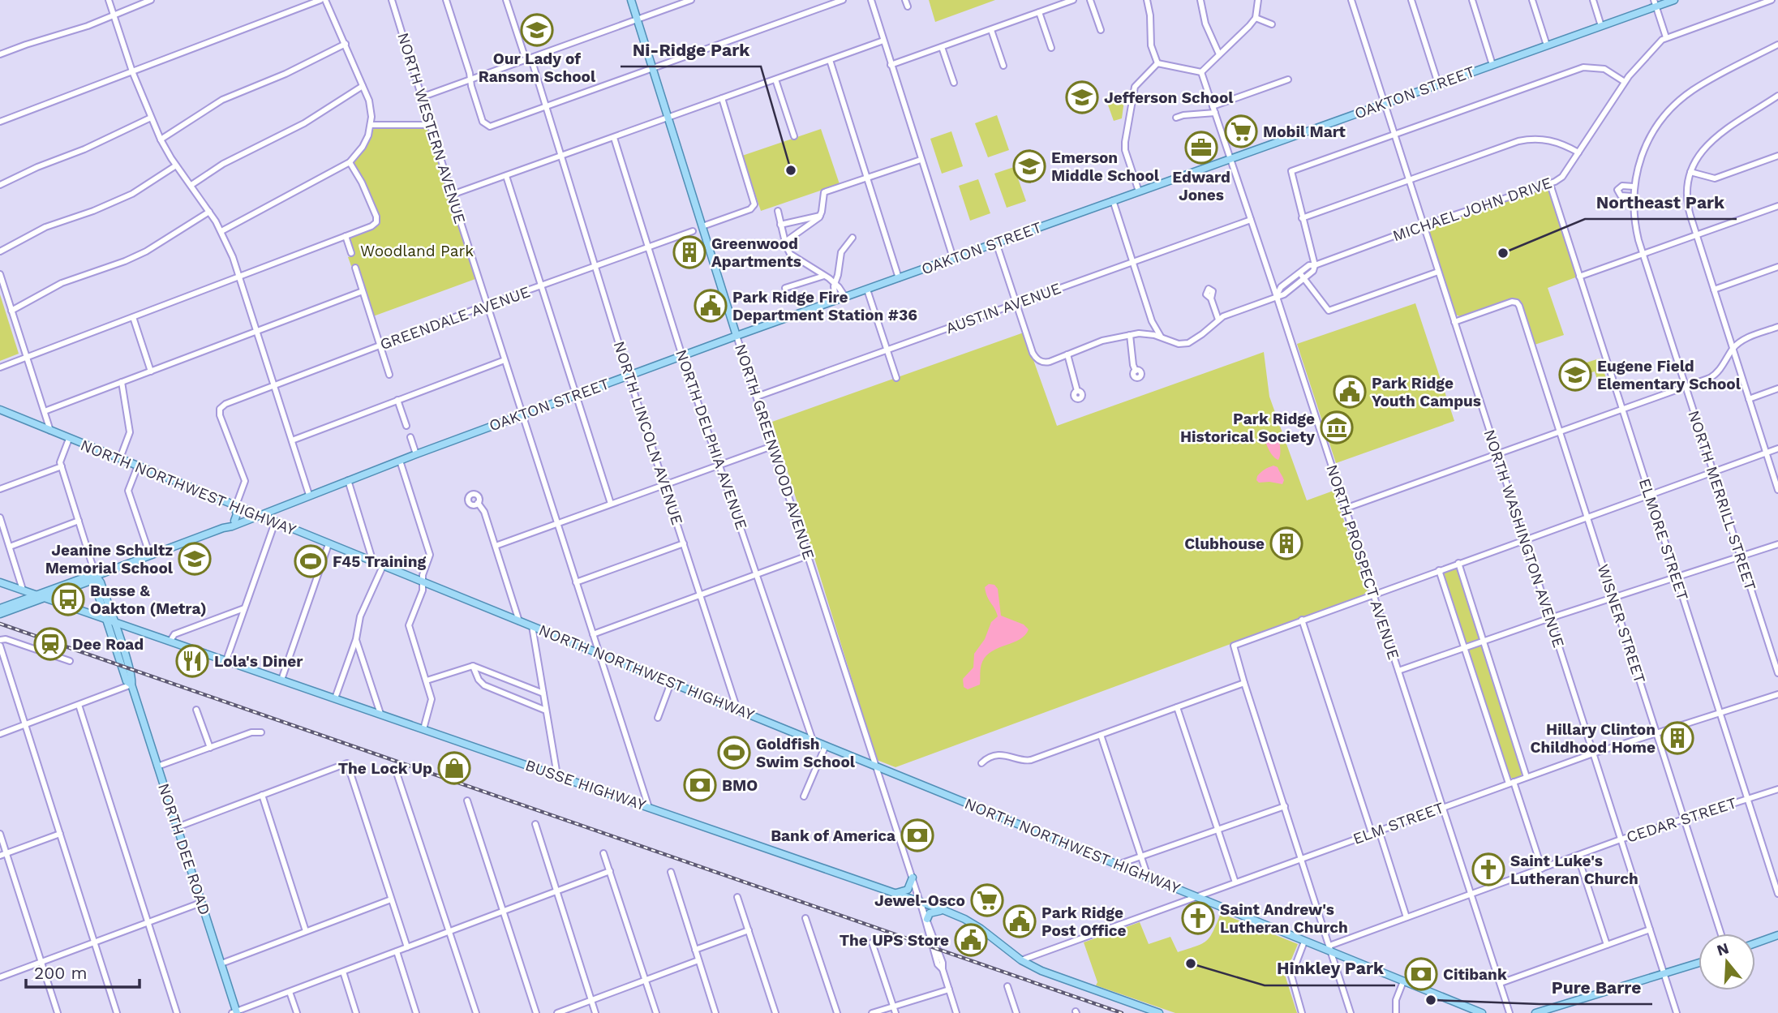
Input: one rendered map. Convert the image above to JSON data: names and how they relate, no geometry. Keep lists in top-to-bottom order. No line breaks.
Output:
{"streets":{"main road":["OAKTON STREET","NORTH GREENWOOD AVENUE","NORTH NORTHWEST HIGHWAY","BUSSE HIGHWAY","NORTH DEE ROAD"],"street":["NORTH WESTERN AVENUE","MICHAEL JOHN DRIVE","AUSTIN AVENUE","GREENDALE AVENUE","NORTH LINCOLN AVENUE","NORTH DELPHIA AVENUE","NORTH MERRILL STREET","NORTH WASHINGTON AVENUE","ELMORE STREET","NORTH PROSPECT AVENUE","WISNER STREET","CEDAR STREET","ELM STREET"]},"crossings":[["OAKTON STREET","NORTH WESTERN AVENUE"],["OAKTON STREET","NORTH LINCOLN AVENUE"],["OAKTON STREET","NORTH DELPHIA AVENUE"],["OAKTON STREET","NORTH GREENWOOD AVENUE"],["OAKTON STREET","NORTH NORTHWEST HIGHWAY"],["OAKTON STREET","NORTH WASHINGTON AVENUE"],["OAKTON STREET","NORTH PROSPECT AVENUE"],["OAKTON STREET","BUSSE HIGHWAY"],["OAKTON STREET","NORTH DEE ROAD"],["NORTH WESTERN AVENUE","GREENDALE AVENUE"],["NORTH WESTERN AVENUE","NORTH NORTHWEST HIGHWAY"],["NORTH WESTERN AVENUE","BUSSE HIGHWAY"],["MICHAEL JOHN DRIVE","NORTH WASHINGTON AVENUE"],["MICHAEL JOHN DRIVE","ELMORE STREET"],["MICHAEL JOHN DRIVE","NORTH PROSPECT AVENUE"],["AUSTIN AVENUE","NORTH GREENWOOD AVENUE"],["AUSTIN AVENUE","NORTH PROSPECT AVENUE"],["GREENDALE AVENUE","NORTH LINCOLN AVENUE"],["GREENDALE AVENUE","NORTH DELPHIA AVENUE"],["GREENDALE AVENUE","NORTH NORTHWEST HIGHWAY"],["NORTH LINCOLN AVENUE","NORTH NORTHWEST HIGHWAY"],["NORTH DELPHIA AVENUE","NORTH NORTHWEST HIGHWAY"],["NORTH GREENWOOD AVENUE","NORTH NORTHWEST HIGHWAY"],["NORTH GREENWOOD AVENUE","BUSSE HIGHWAY"],["NORTH NORTHWEST HIGHWAY","CEDAR STREET"],["NORTH NORTHWEST HIGHWAY","ELM STREET"],["NORTH WASHINGTON AVENUE","WISNER STREET"],["NORTH WASHINGTON AVENUE","CEDAR STREET"],["NORTH WASHINGTON AVENUE","ELM STREET"],["ELMORE STREET","CEDAR STREET"],["ELMORE STREET","ELM STREET"],["NORTH PROSPECT AVENUE","CEDAR STREET"],["NORTH PROSPECT AVENUE","ELM STREET"],["WISNER STREET","CEDAR STREET"],["WISNER STREET","ELM STREET"],["BUSSE HIGHWAY","ELM STREET"],["BUSSE HIGHWAY","NORTH DEE ROAD"]],"parks":["Woodland Park"],"places":{"school or university":["Our Lady of Ransom School","Jefferson School","Emerson Middle School","Eugene Field Elementary School","Jeanine Schultz Memorial School"],"supermarket":["Mobil Mart","Jewel-Osco"],"office":["Edward Jones"],"other":["Ni-Ridge Park","Northeast Park","Hinkley Park","Pure Barre"],"building":["Greenwood Apartments","Clubhouse","Hillary Clinton Childhood Home"],"public building":["Park Ridge Fire Department Station #36","Park Ridge Youth Campus","Park Ridge Post Office","The UPS Store"],"museum":["Park Ridge Historical Society"],"sports":["F45 Training","Goldfish Swim School"],"bus stop":["Busse & Oakton (Metra)"],"station":["Dee Road"],"restaurant":["Lola's Diner"],"shop":["The Lock Up"],"bank":["BMO","Bank of America","Citibank"],"church":["Saint Luke's Lutheran Church","Saint Andrew's Lutheran Church"]},"scale_bar":"200 m","north":"top"}
